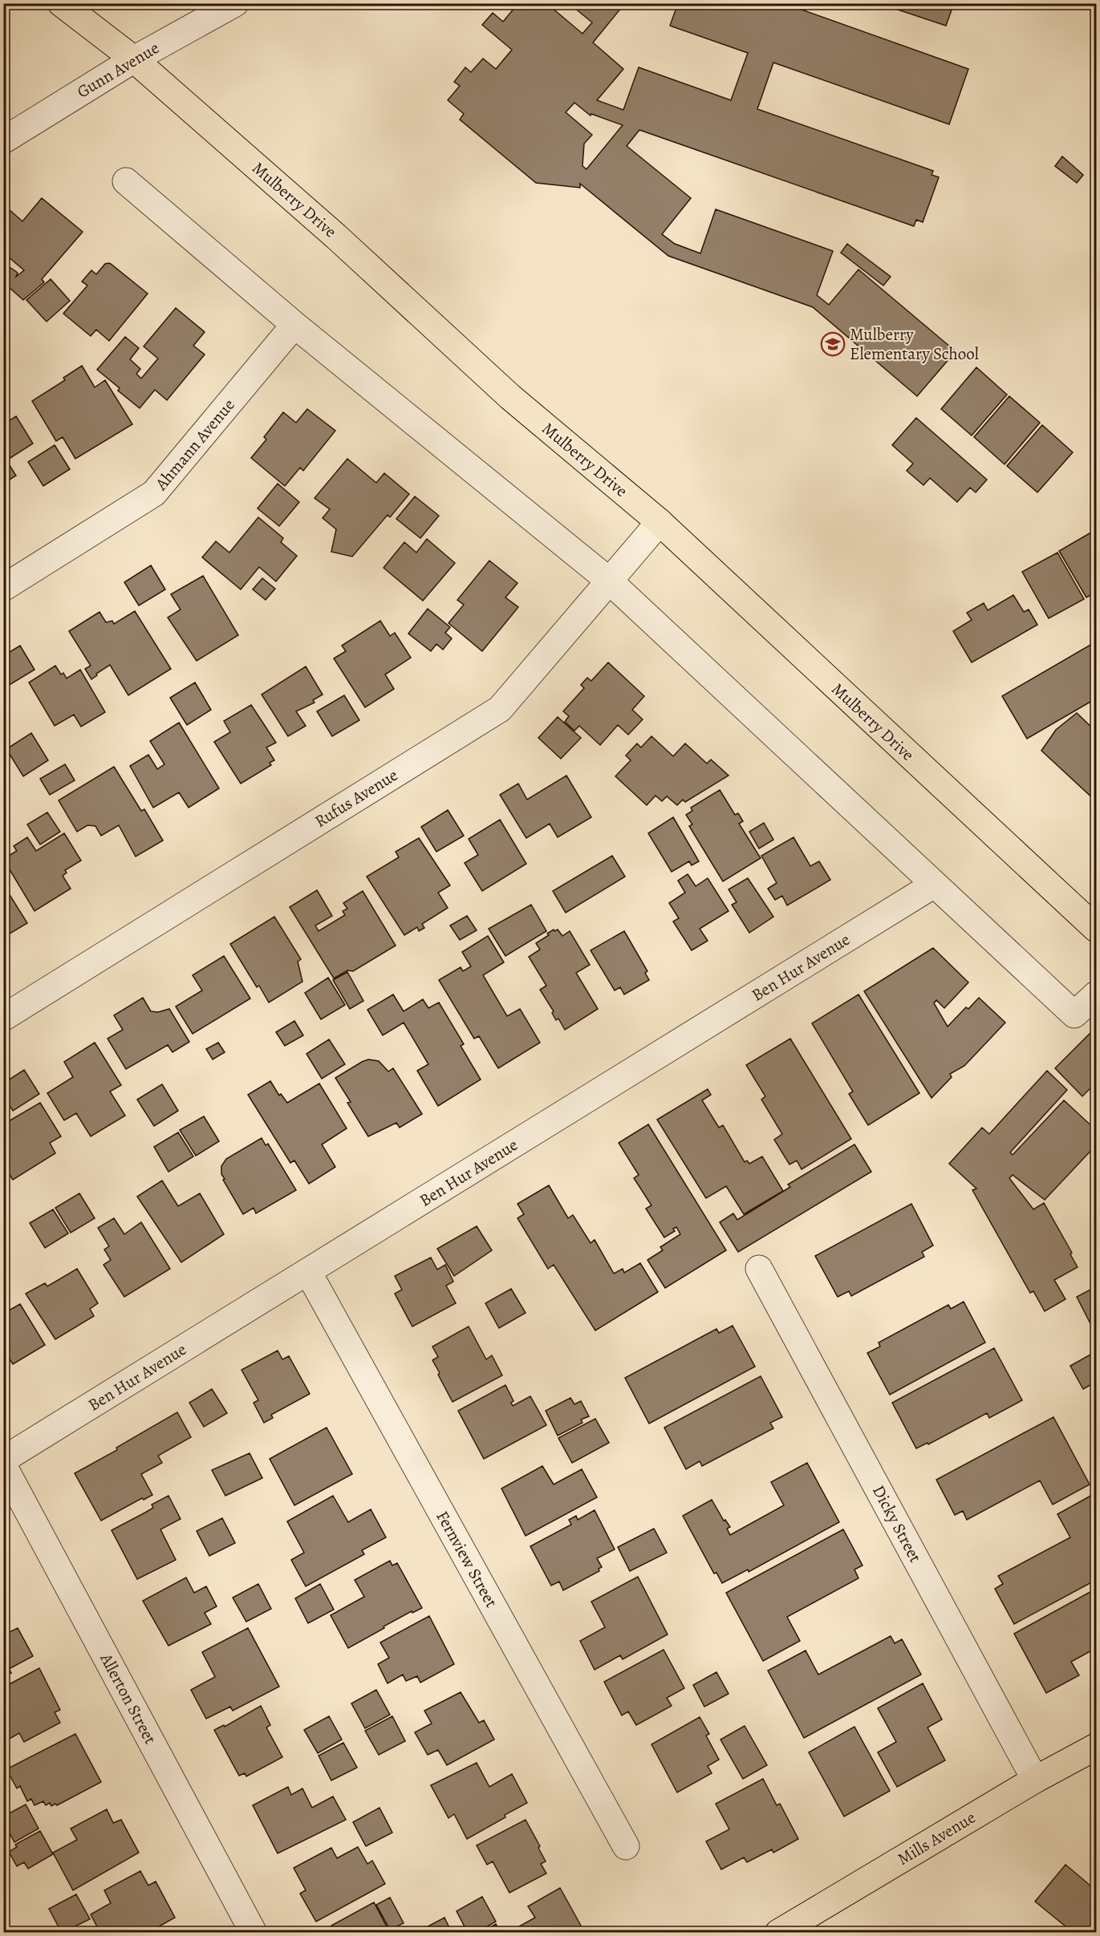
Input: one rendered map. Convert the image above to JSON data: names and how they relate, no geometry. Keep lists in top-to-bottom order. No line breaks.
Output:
{"streets":{"main road":["Mulberry Drive","Mills Avenue"],"street":["Gunn Avenue","Ahmann Avenue","Rufus Avenue","Ben Hur Avenue","Dicky Street","Fernview Street","Allerton Street"]},"crossings":[["Gunn Avenue","Mulberry Drive"],["Mulberry Drive","Rufus Avenue"],["Ben Hur Avenue","Fernview Street"],["Dicky Street","Mills Avenue"]],"places":{"school or university":["Mulberry Elementary School"]}}
